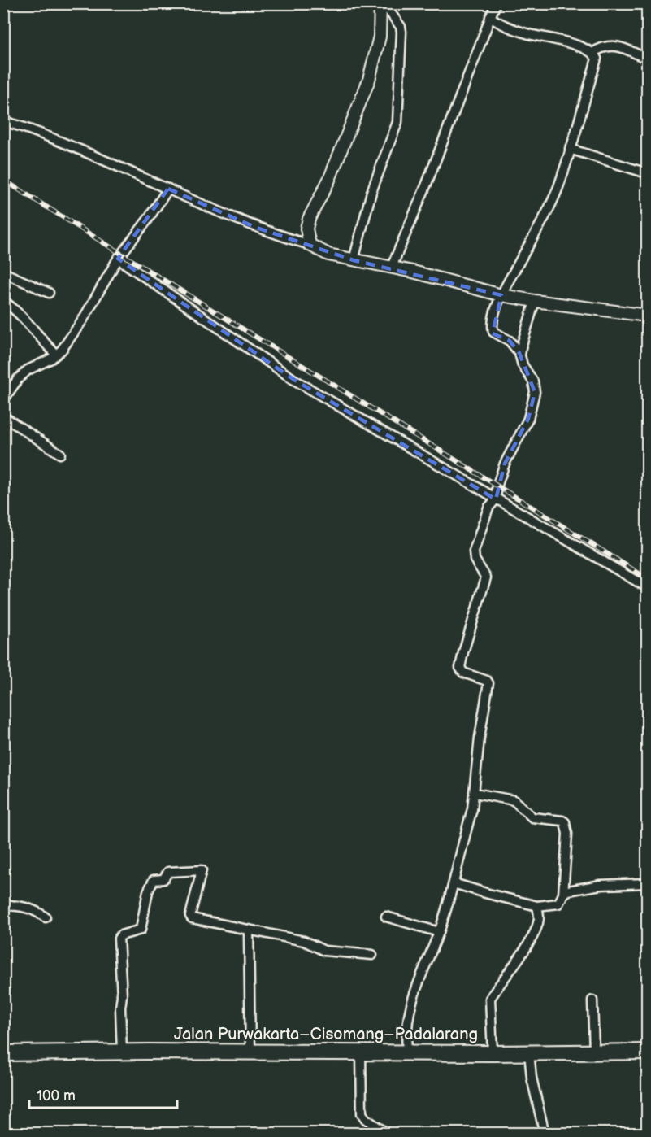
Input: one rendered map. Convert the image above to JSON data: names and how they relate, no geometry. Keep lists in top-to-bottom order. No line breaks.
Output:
{"streets":{"highway":["Jalan Purwakarta–Cisomang–Padalarang"]},"scale_bar":"100 m"}
